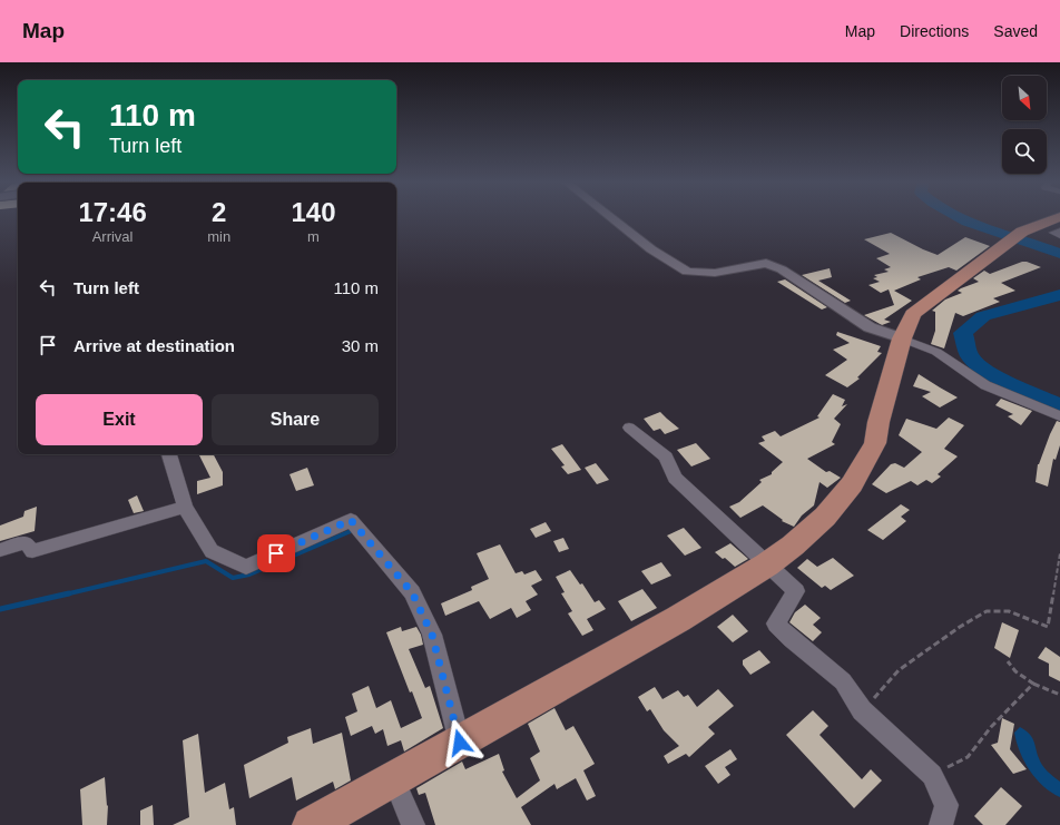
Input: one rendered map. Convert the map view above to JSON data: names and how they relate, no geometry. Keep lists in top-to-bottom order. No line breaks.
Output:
{"north":"bottom right","page":{"header":"Map","nav":["Map","Directions","Saved"],"turn":["110 m","Turn left"],"eta":["17:46","Arrival","2","min","140","m"],"list":[{"name":"Turn left","value":"110 m"},{"name":"Arrive at destination","value":"30 m"}],"buttons":["Exit","Share"]}}
